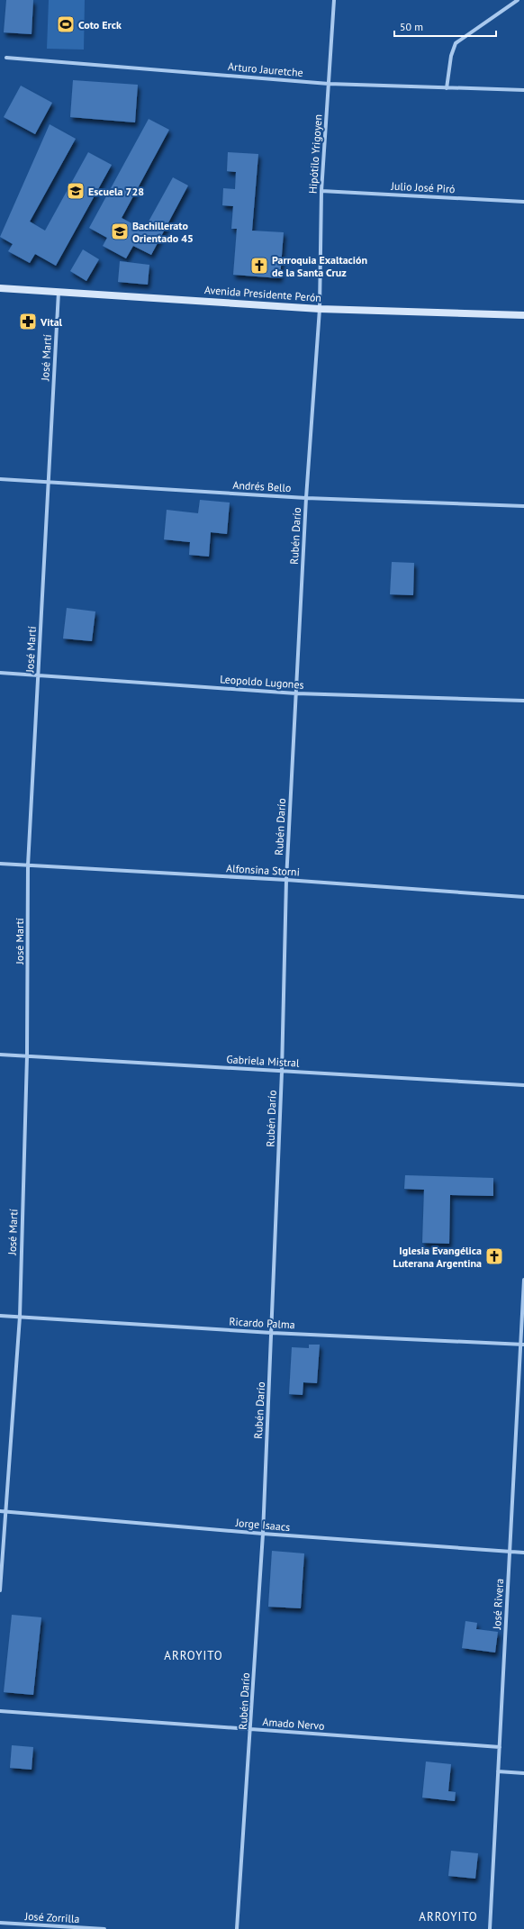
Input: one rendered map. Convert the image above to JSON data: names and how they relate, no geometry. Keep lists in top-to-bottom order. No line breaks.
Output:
{"streets":{"main road":["Avenida Presidente Perón"],"street":["Arturo Jauretche","Hipótilo Yrigoyen","Julio José Piró","José Martí","Andrés Bello","Rubén Darío","Leopoldo Lugones","Alfonsina Storni","Gabriela Mistral","Ricardo Palma","Jorge Isaacs","José Rivera","Amado Nervo","José Zorrilla"]},"crossings":[["Arturo Jauretche","Hipótilo Yrigoyen"],["Hipótilo Yrigoyen","Julio José Piró"],["Hipótilo Yrigoyen","Avenida Presidente Perón"],["Hipótilo Yrigoyen","Rubén Darío"],["Avenida Presidente Perón","José Martí"],["Avenida Presidente Perón","Rubén Darío"],["José Martí","Andrés Bello"],["José Martí","Leopoldo Lugones"],["José Martí","Alfonsina Storni"],["José Martí","Gabriela Mistral"],["José Martí","Ricardo Palma"],["José Martí","Jorge Isaacs"],["Andrés Bello","Rubén Darío"],["Rubén Darío","Leopoldo Lugones"],["Rubén Darío","Alfonsina Storni"],["Rubén Darío","Gabriela Mistral"],["Rubén Darío","Ricardo Palma"],["Rubén Darío","Jorge Isaacs"],["Rubén Darío","Amado Nervo"],["Ricardo Palma","José Rivera"],["Jorge Isaacs","José Rivera"],["José Rivera","Amado Nervo"]],"districts":["ARROYITO","ARROYITO"],"places":{"sports":["Coto Erck"],"school or university":["Escuela 728","Bachillerato Orientado 45"],"church":["Parroquia Exaltación de la Santa Cruz","Iglesia Evangélica Luterana Argentina"],"pharmacy":["Vital"]},"scale_bar":"50 m"}
